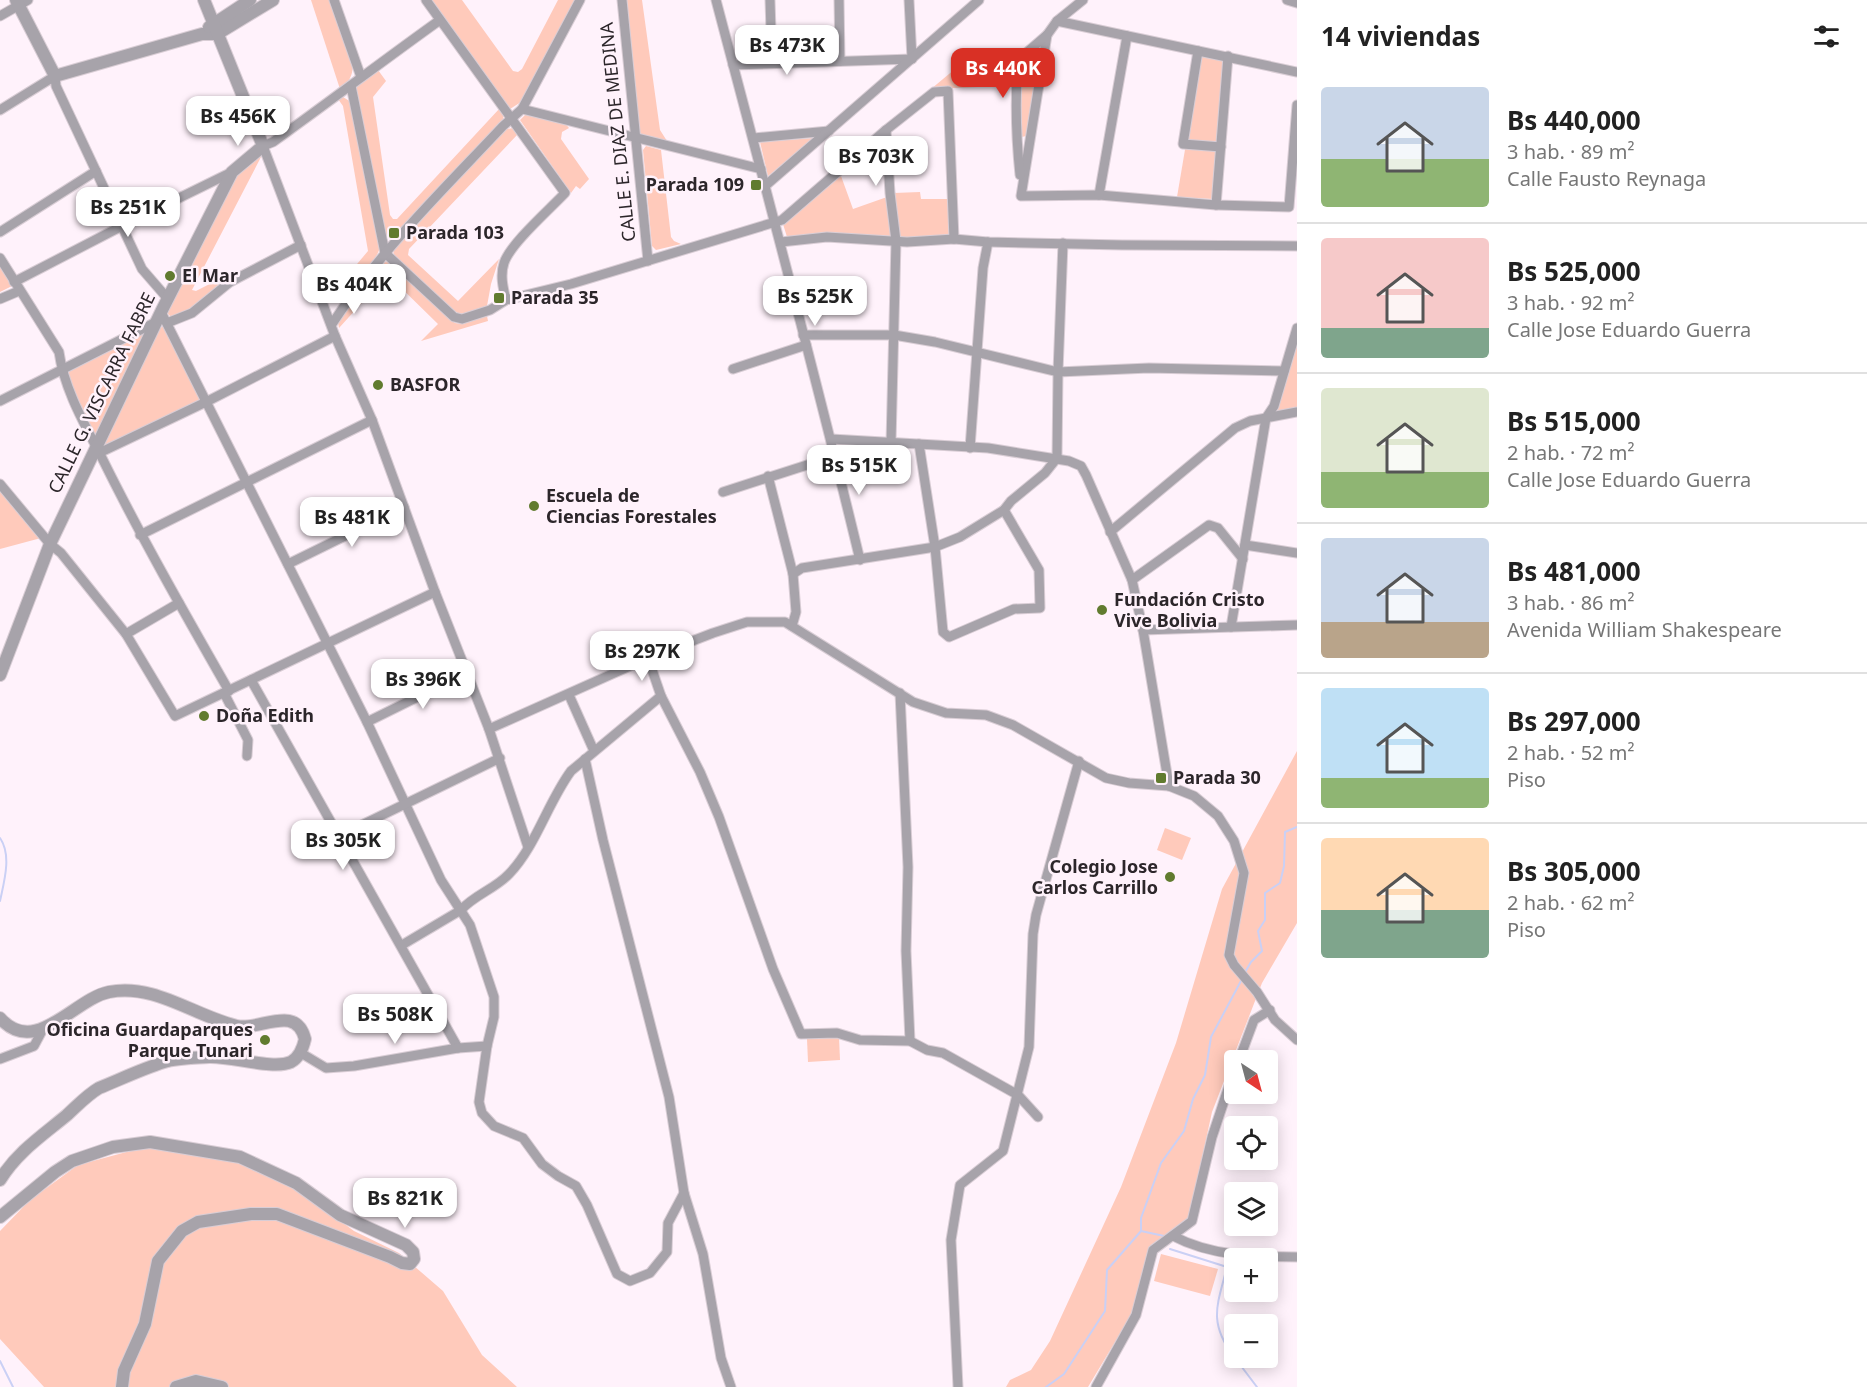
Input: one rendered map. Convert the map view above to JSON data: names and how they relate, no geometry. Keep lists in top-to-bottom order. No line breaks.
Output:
{"streets":{"street":["CALLE E. DIAZ DE MEDINA","CALLE G. VISCARRA FABRE"]},"places":{"transit":["Parada 109","Parada 103","Parada 35","Parada 30"],"other":["El Mar","BASFOR","Escuela de Ciencias Forestales","Fundación Cristo Vive Bolivia","Doña Edith","Colegio Jose Carlos Carrillo","Oficina Guardaparques Parque Tunari"]},"north":"bottom right","page":{"heading":"14 viviendas","price":["Bs 473K","Bs 440K","Bs 456K","Bs 703K","Bs 251K","Bs 404K","Bs 525K","Bs 515K","Bs 481K","Bs 297K","Bs 396K","Bs 305K","Bs 508K","Bs 821K"],"list":[{"name":"Bs 440,000","note":"3 hab. · 89 m² · Calle Fausto Reynaga"},{"name":"Bs 525,000","note":"3 hab. · 92 m² · Calle Jose Eduardo Guerra"},{"name":"Bs 515,000","note":"2 hab. · 72 m² · Calle Jose Eduardo Guerra"},{"name":"Bs 481,000","note":"3 hab. · 86 m² · Avenida William Shakespeare"},{"name":"Bs 297,000","note":"2 hab. · 52 m² · Piso"},{"name":"Bs 305,000","note":"2 hab. · 62 m² · Piso"}],"map_buttons":["+","−"]}}
